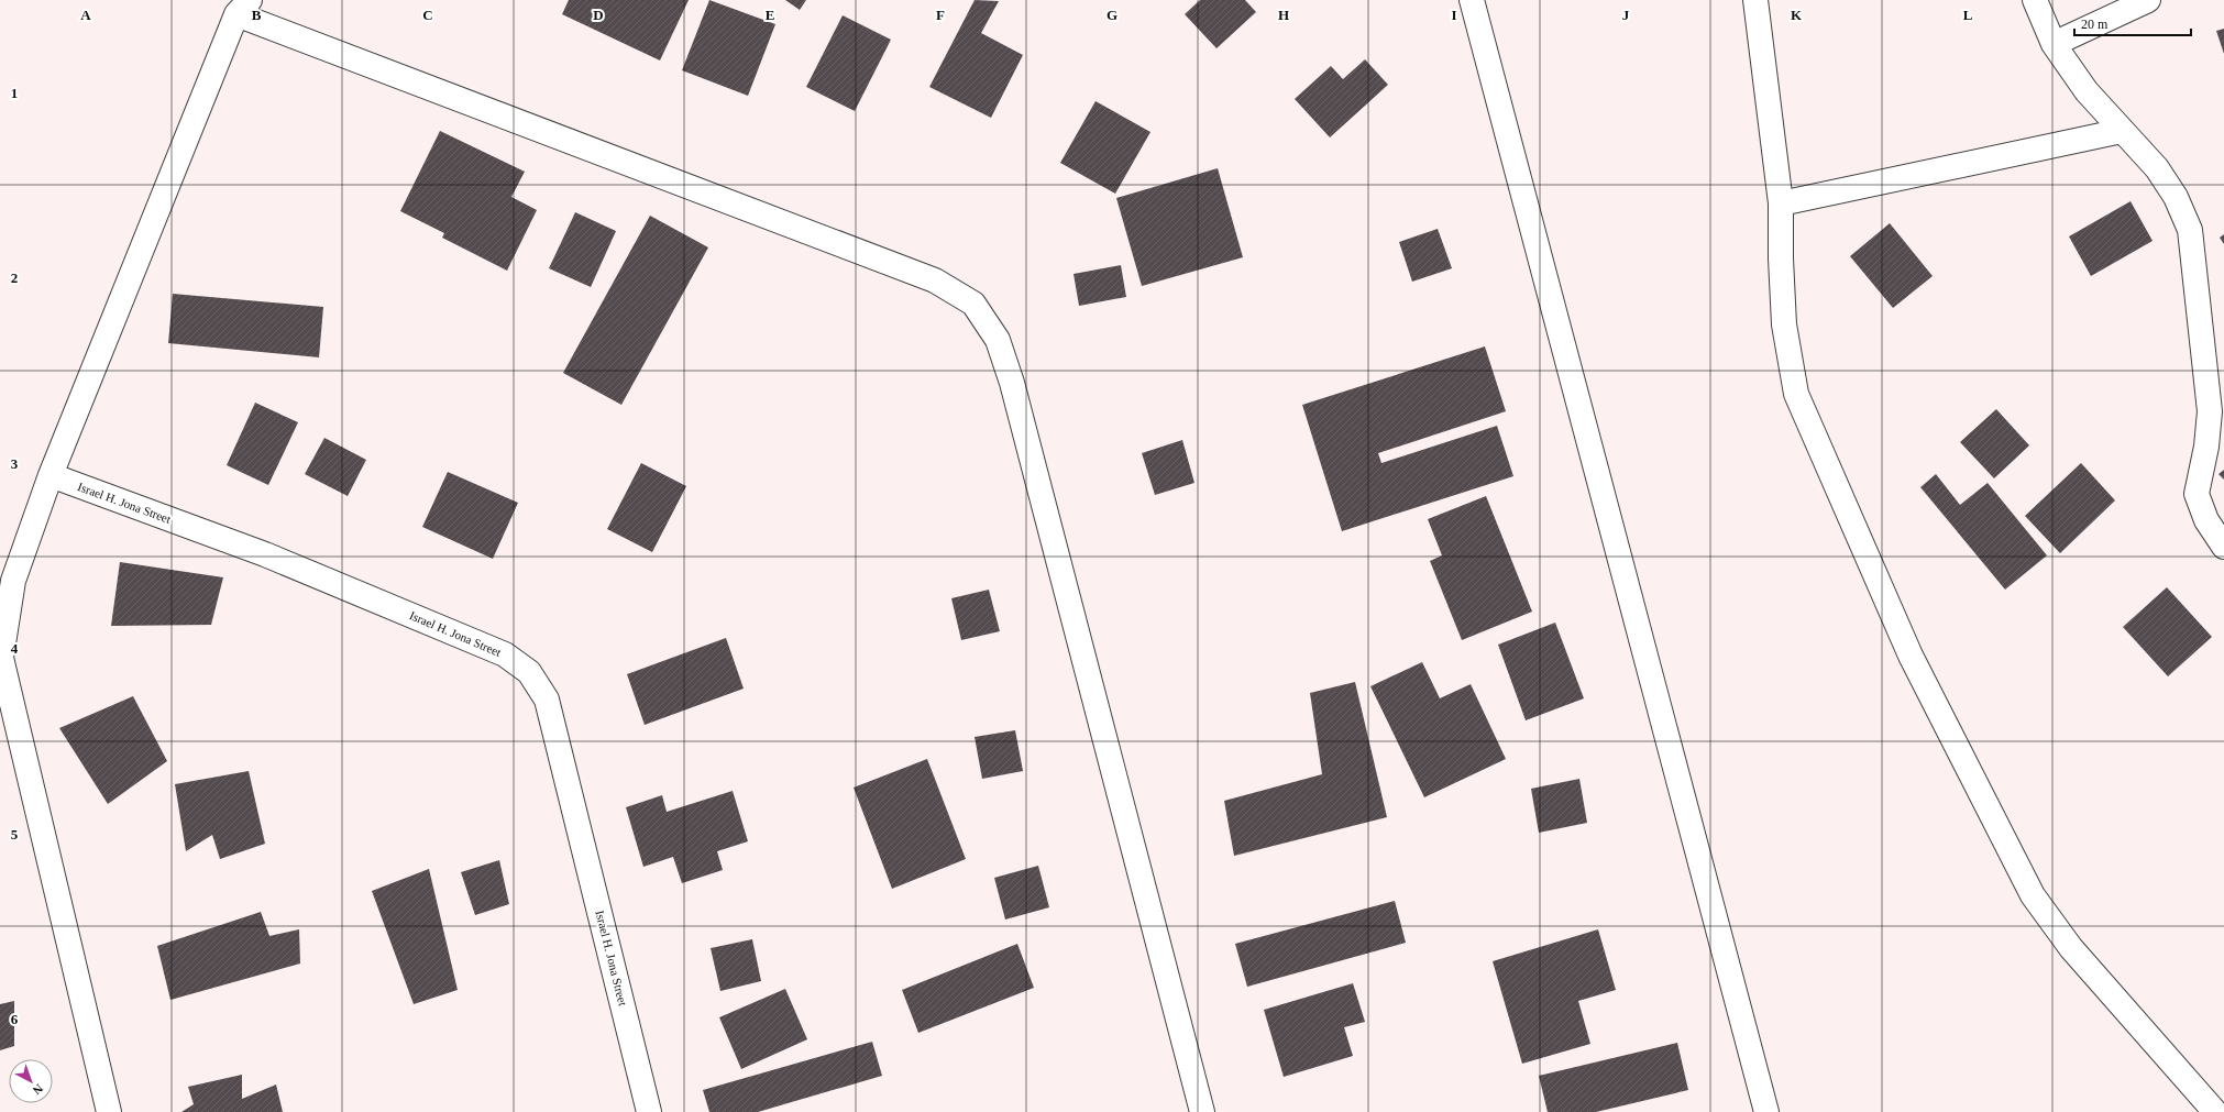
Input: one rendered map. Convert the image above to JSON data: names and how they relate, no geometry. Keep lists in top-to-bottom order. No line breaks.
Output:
{"streets":{"street":["Israel H. Jona Street"]},"scale_bar":"20 m","north":"bottom right","grid":{"columns":["A","B","C","D","E","F","G","H","I","J","K","L"],"rows":["1","2","3","4","5","6"]}}
